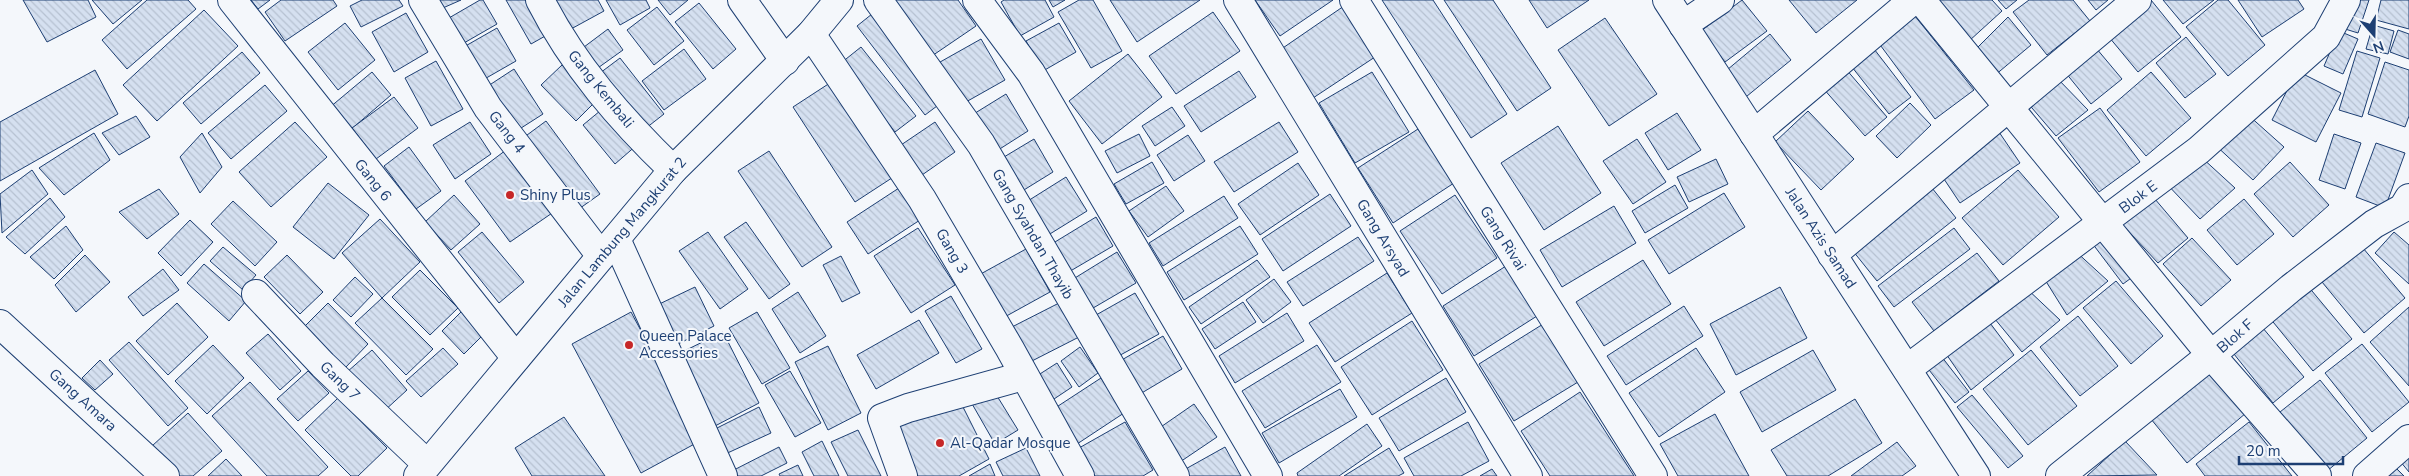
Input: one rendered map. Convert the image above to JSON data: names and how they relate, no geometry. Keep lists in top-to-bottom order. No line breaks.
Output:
{"streets":{"street":["Gang Kembali","Gang 4","Gang 6","Blok E","Jalan Lambung Mangkurat 2","Gang Syahdan Thayib","Gang Arsyad","Gang Rivai","Jalan Azis Samad","Gang 3","Blok F","Gang 7","Gang Amara"]},"crossings":[["Gang Kembali","Jalan Lambung Mangkurat 2"],["Gang 4","Jalan Lambung Mangkurat 2"],["Gang 6","Jalan Lambung Mangkurat 2"],["Blok E","Jalan Azis Samad"],["Jalan Lambung Mangkurat 2","Gang 3"],["Jalan Lambung Mangkurat 2","Gang 7"]],"places":["Shiny Plus","Queen Palace Accessories","Al-Qadar Mosque"],"scale_bar":"20 m","north":"bottom"}
